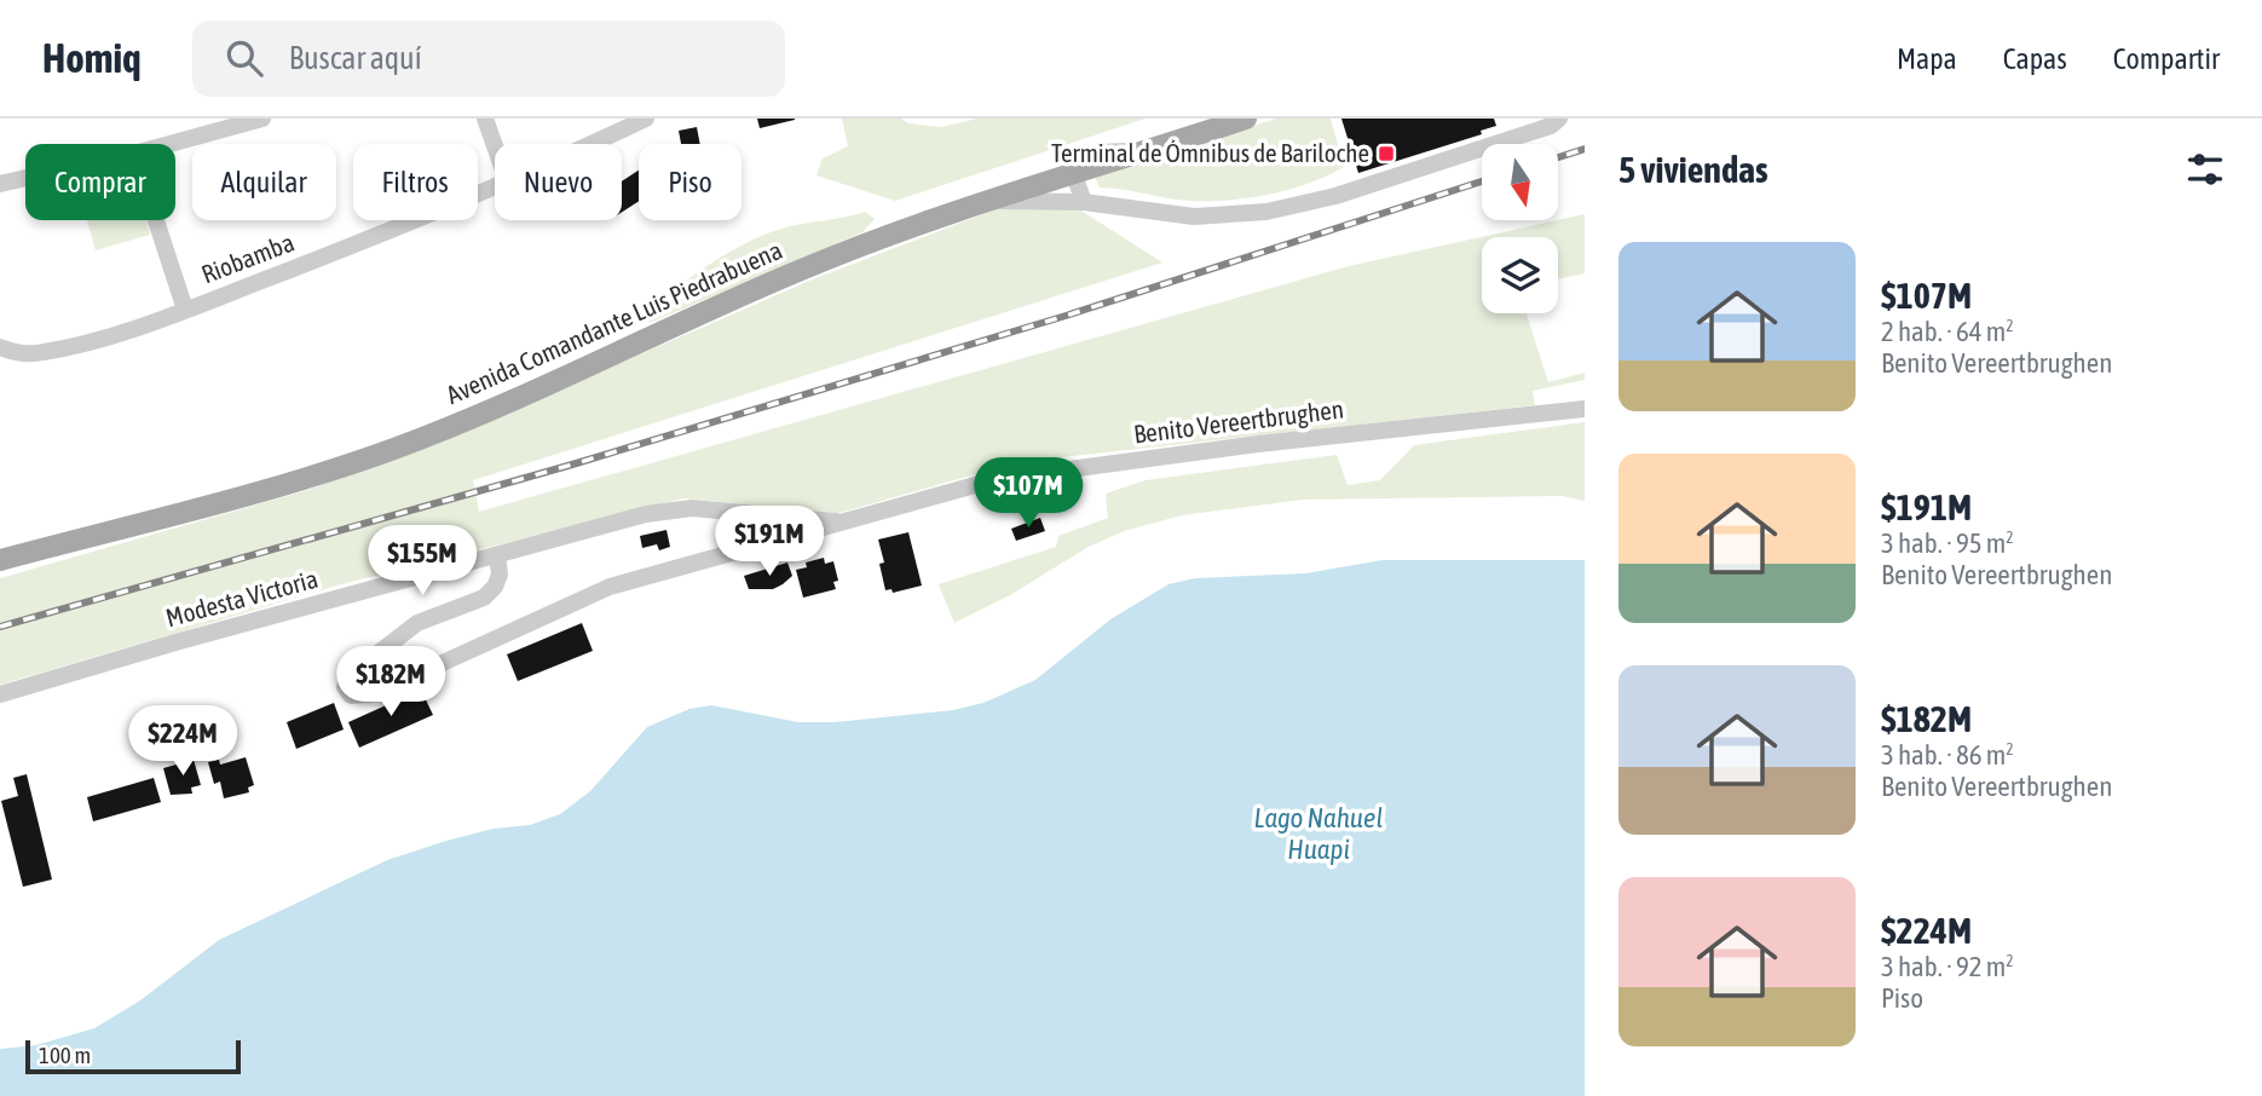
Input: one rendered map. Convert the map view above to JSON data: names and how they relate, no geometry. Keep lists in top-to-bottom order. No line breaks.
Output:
{"streets":{"main road":["Avenida Comandante Luis Piedrabuena"],"street":["Riobamba","Benito Vereertbrughen","Modesta Victoria"]},"crossings":[["Benito Vereertbrughen","Modesta Victoria"]],"water":["Lago Nahuel Huapi"],"places":{"transit":["Terminal de Ómnibus de Bariloche"]},"scale_bar":"100 m","north":"bottom","page":{"header":"Homiq","search":"Buscar aquí","nav":["Mapa","Capas","Compartir"],"heading":"5 viviendas","chip":["Comprar","Alquilar","Filtros","Nuevo","Piso"],"list":[{"name":"$107M","note":"2 hab. · 64 m² · Benito Vereertbrughen"},{"name":"$191M","note":"3 hab. · 95 m² · Benito Vereertbrughen"},{"name":"$182M","note":"3 hab. · 86 m² · Benito Vereertbrughen"},{"name":"$224M","note":"3 hab. · 92 m² · Piso"}],"price":["$107M","$191M","$155M","$182M","$224M"],"scale":"100 m"}}
